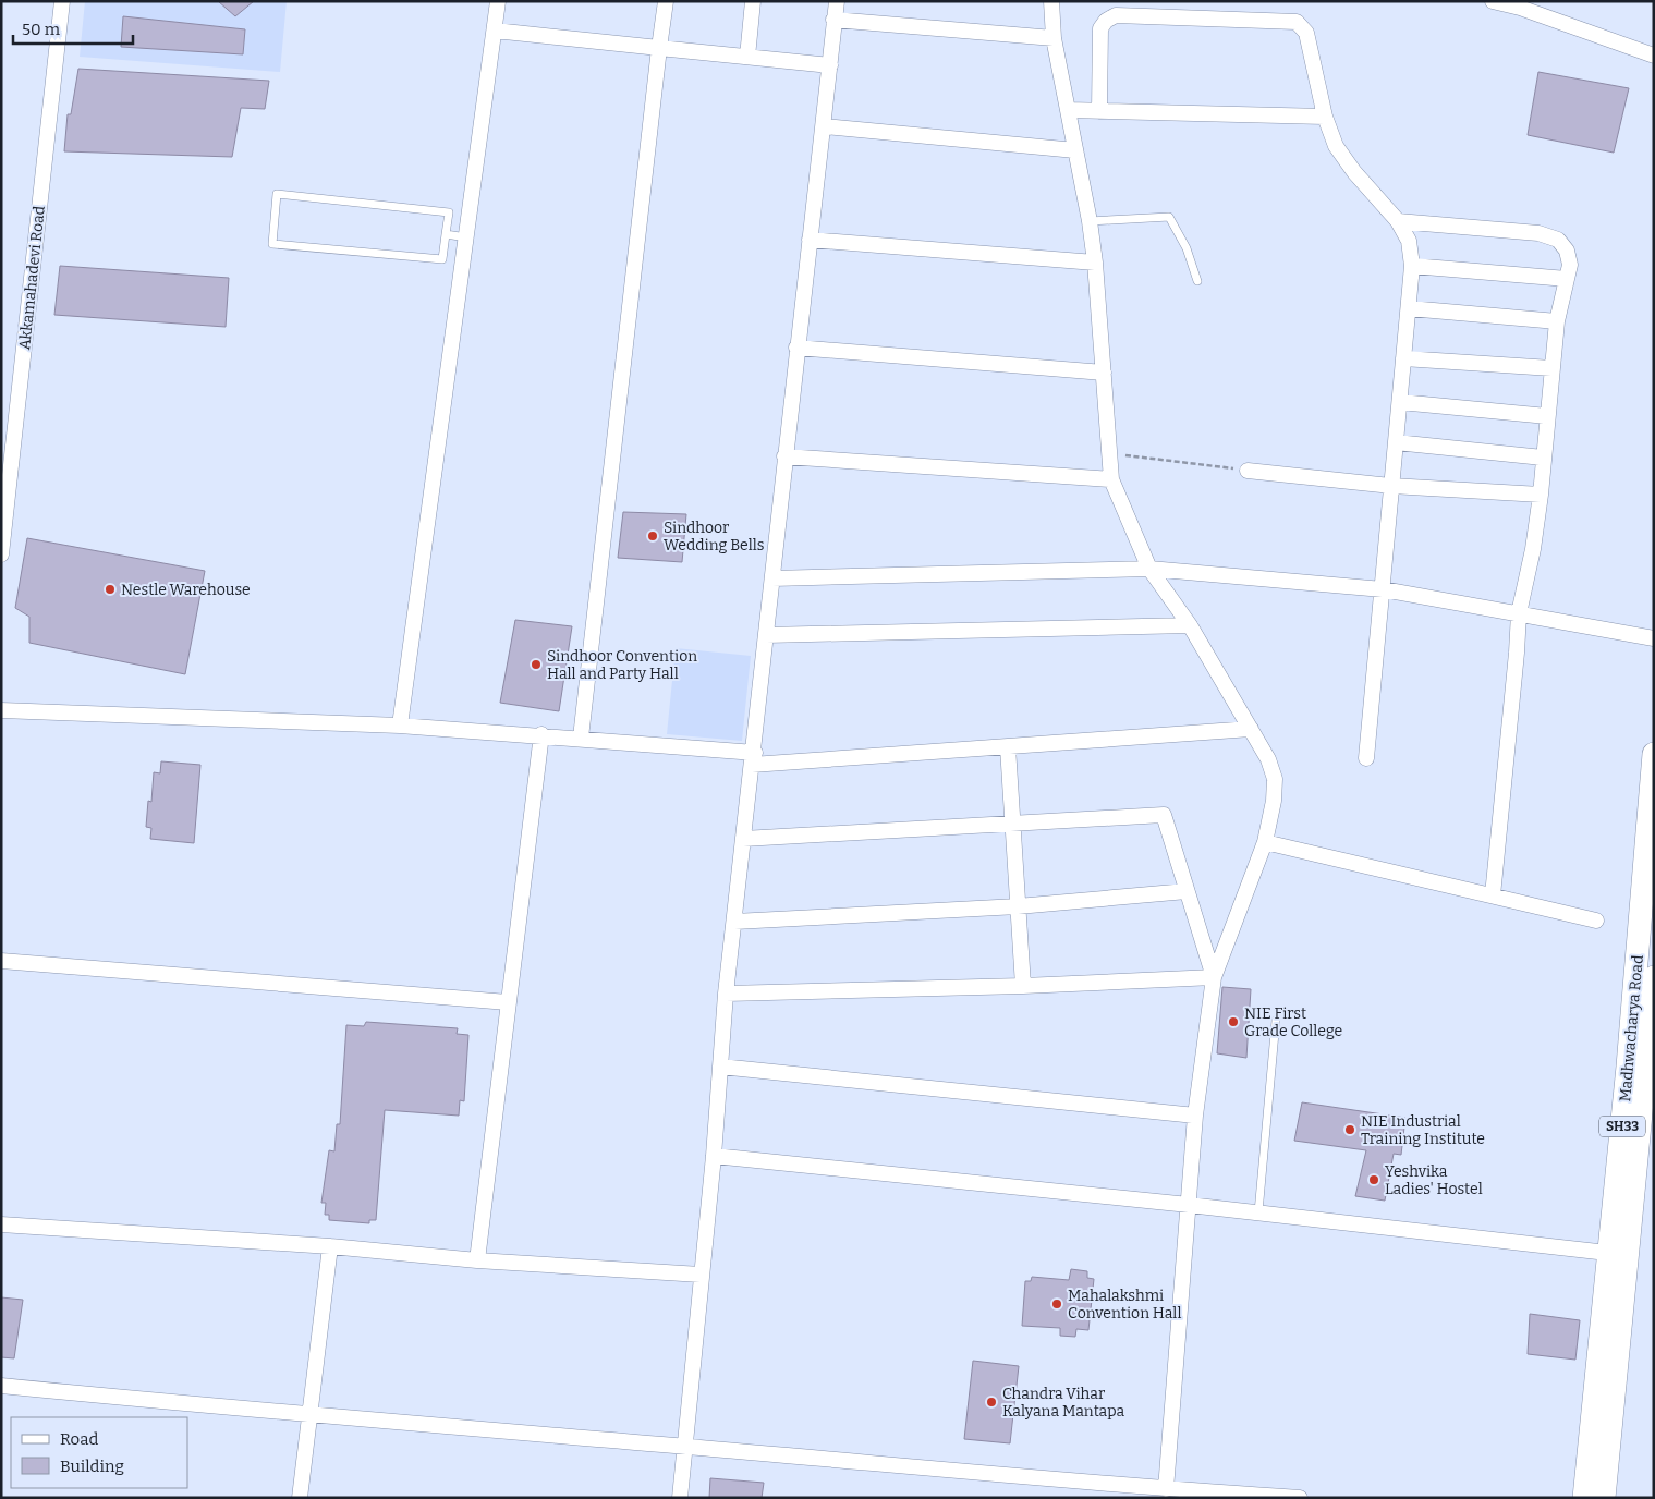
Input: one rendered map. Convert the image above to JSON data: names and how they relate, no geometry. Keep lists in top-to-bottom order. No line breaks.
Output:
{"streets":{"main road":["Madhwacharya Road","SH33"],"street":["Akkamahadevi Road"]},"places":["Sindhoor Wedding Bells","Nestle Warehouse","Sindhoor Convention Hall and Party Hall","NIE First Grade College","NIE Industrial Training Institute","Yeshvika Ladies' Hostel","Mahalakshmi Convention Hall","Chandra Vihar Kalyana Mantapa"],"legend":["Road","Building"],"scale_bar":"50 m"}
